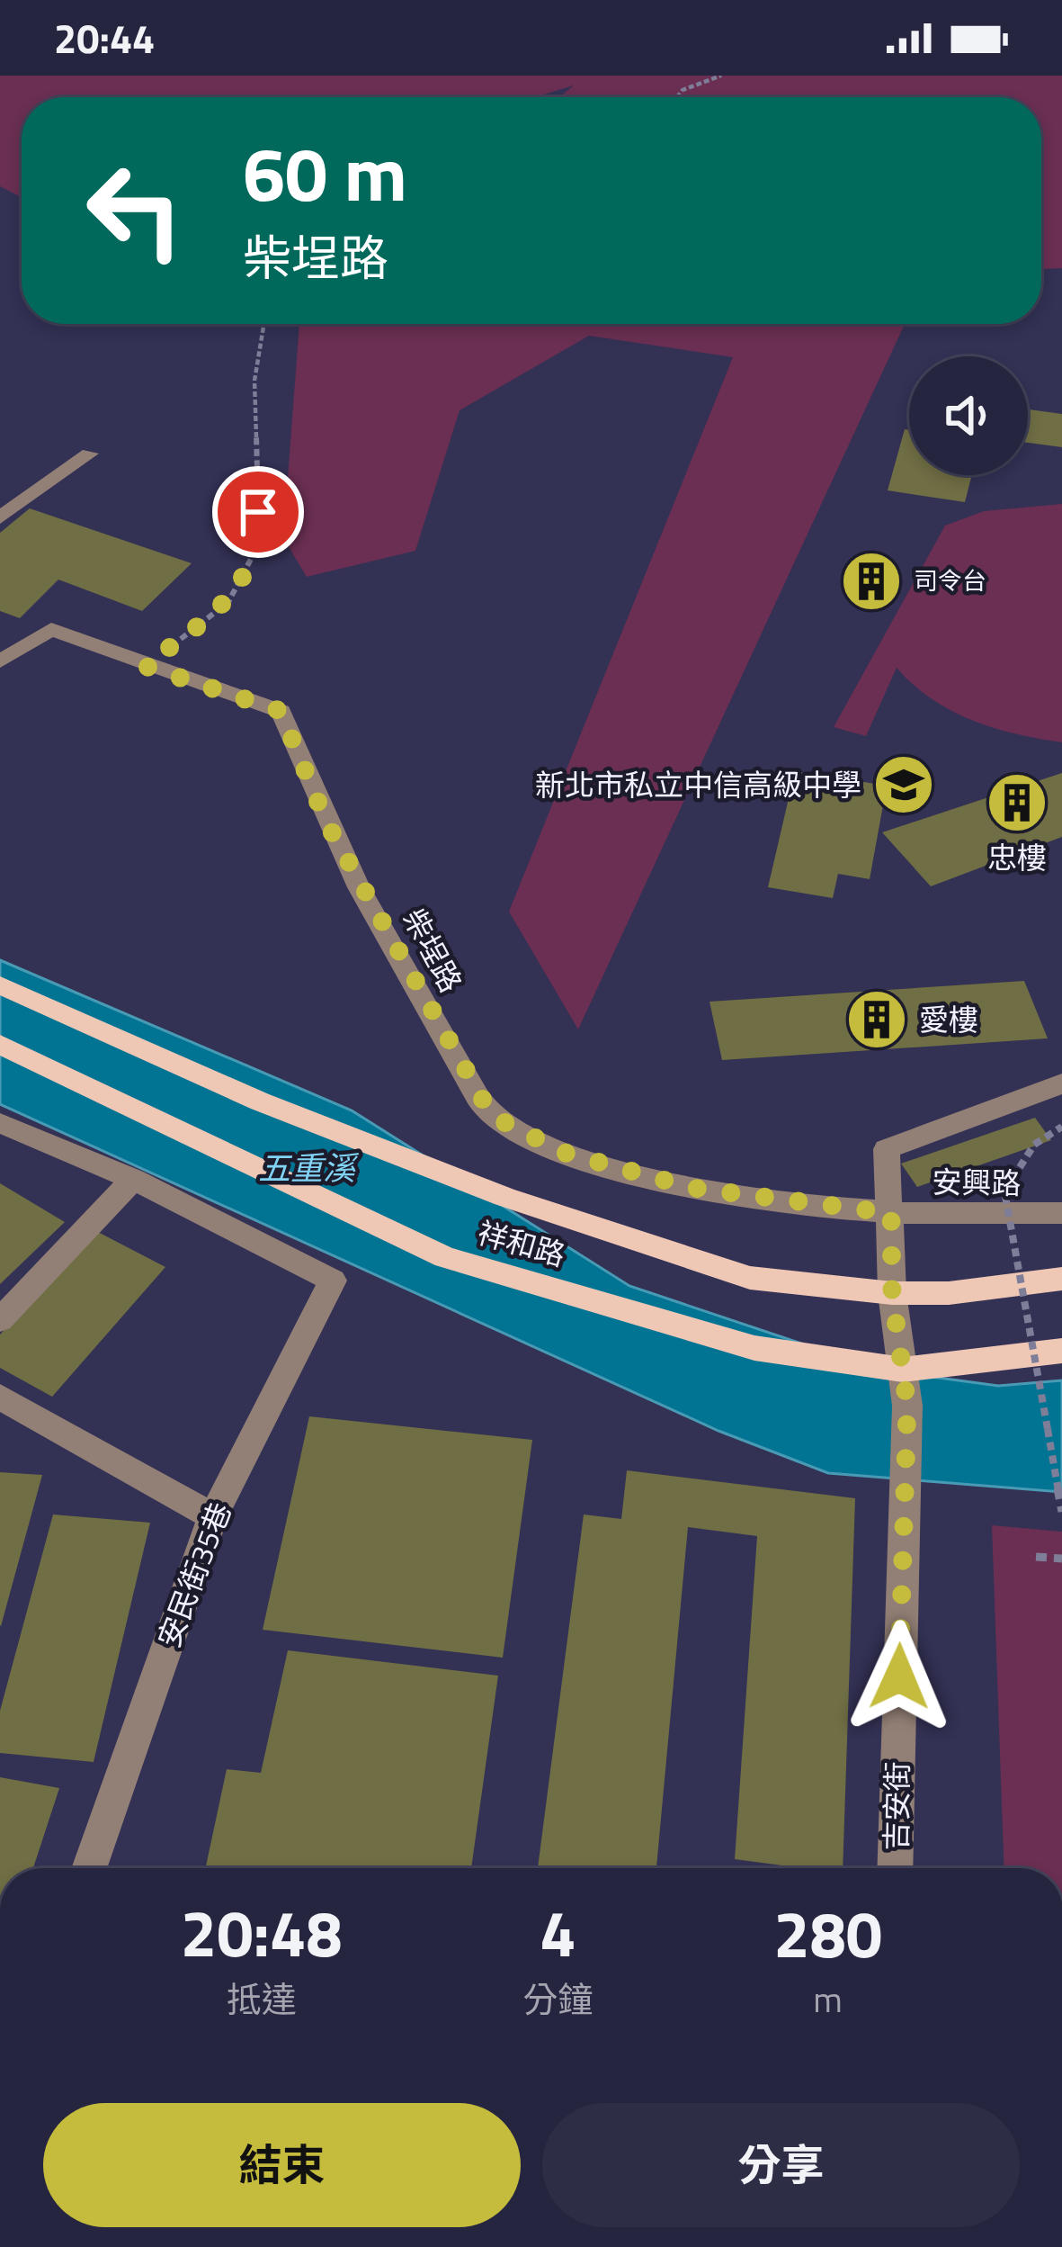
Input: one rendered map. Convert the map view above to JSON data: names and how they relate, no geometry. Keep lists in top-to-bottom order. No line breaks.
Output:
{"streets":{"main road":["祥和路"],"street":["柴埕路","安興路","安民街35巷","吉安街"]},"crossings":[["柴埕路","安興路"],["柴埕路","吉安街"],["安興路","吉安街"],["祥和路","吉安街"]],"water":["五重溪"],"places":{"building":["司令台","忠樓","愛樓"],"school or university":["新北市私立中信高級中學"]},"page":{"status":"20:44","turn":["60 m","柴埕路"],"eta":["20:48","抵達","4","分鐘","280","m"],"buttons":["結束","分享"]}}
